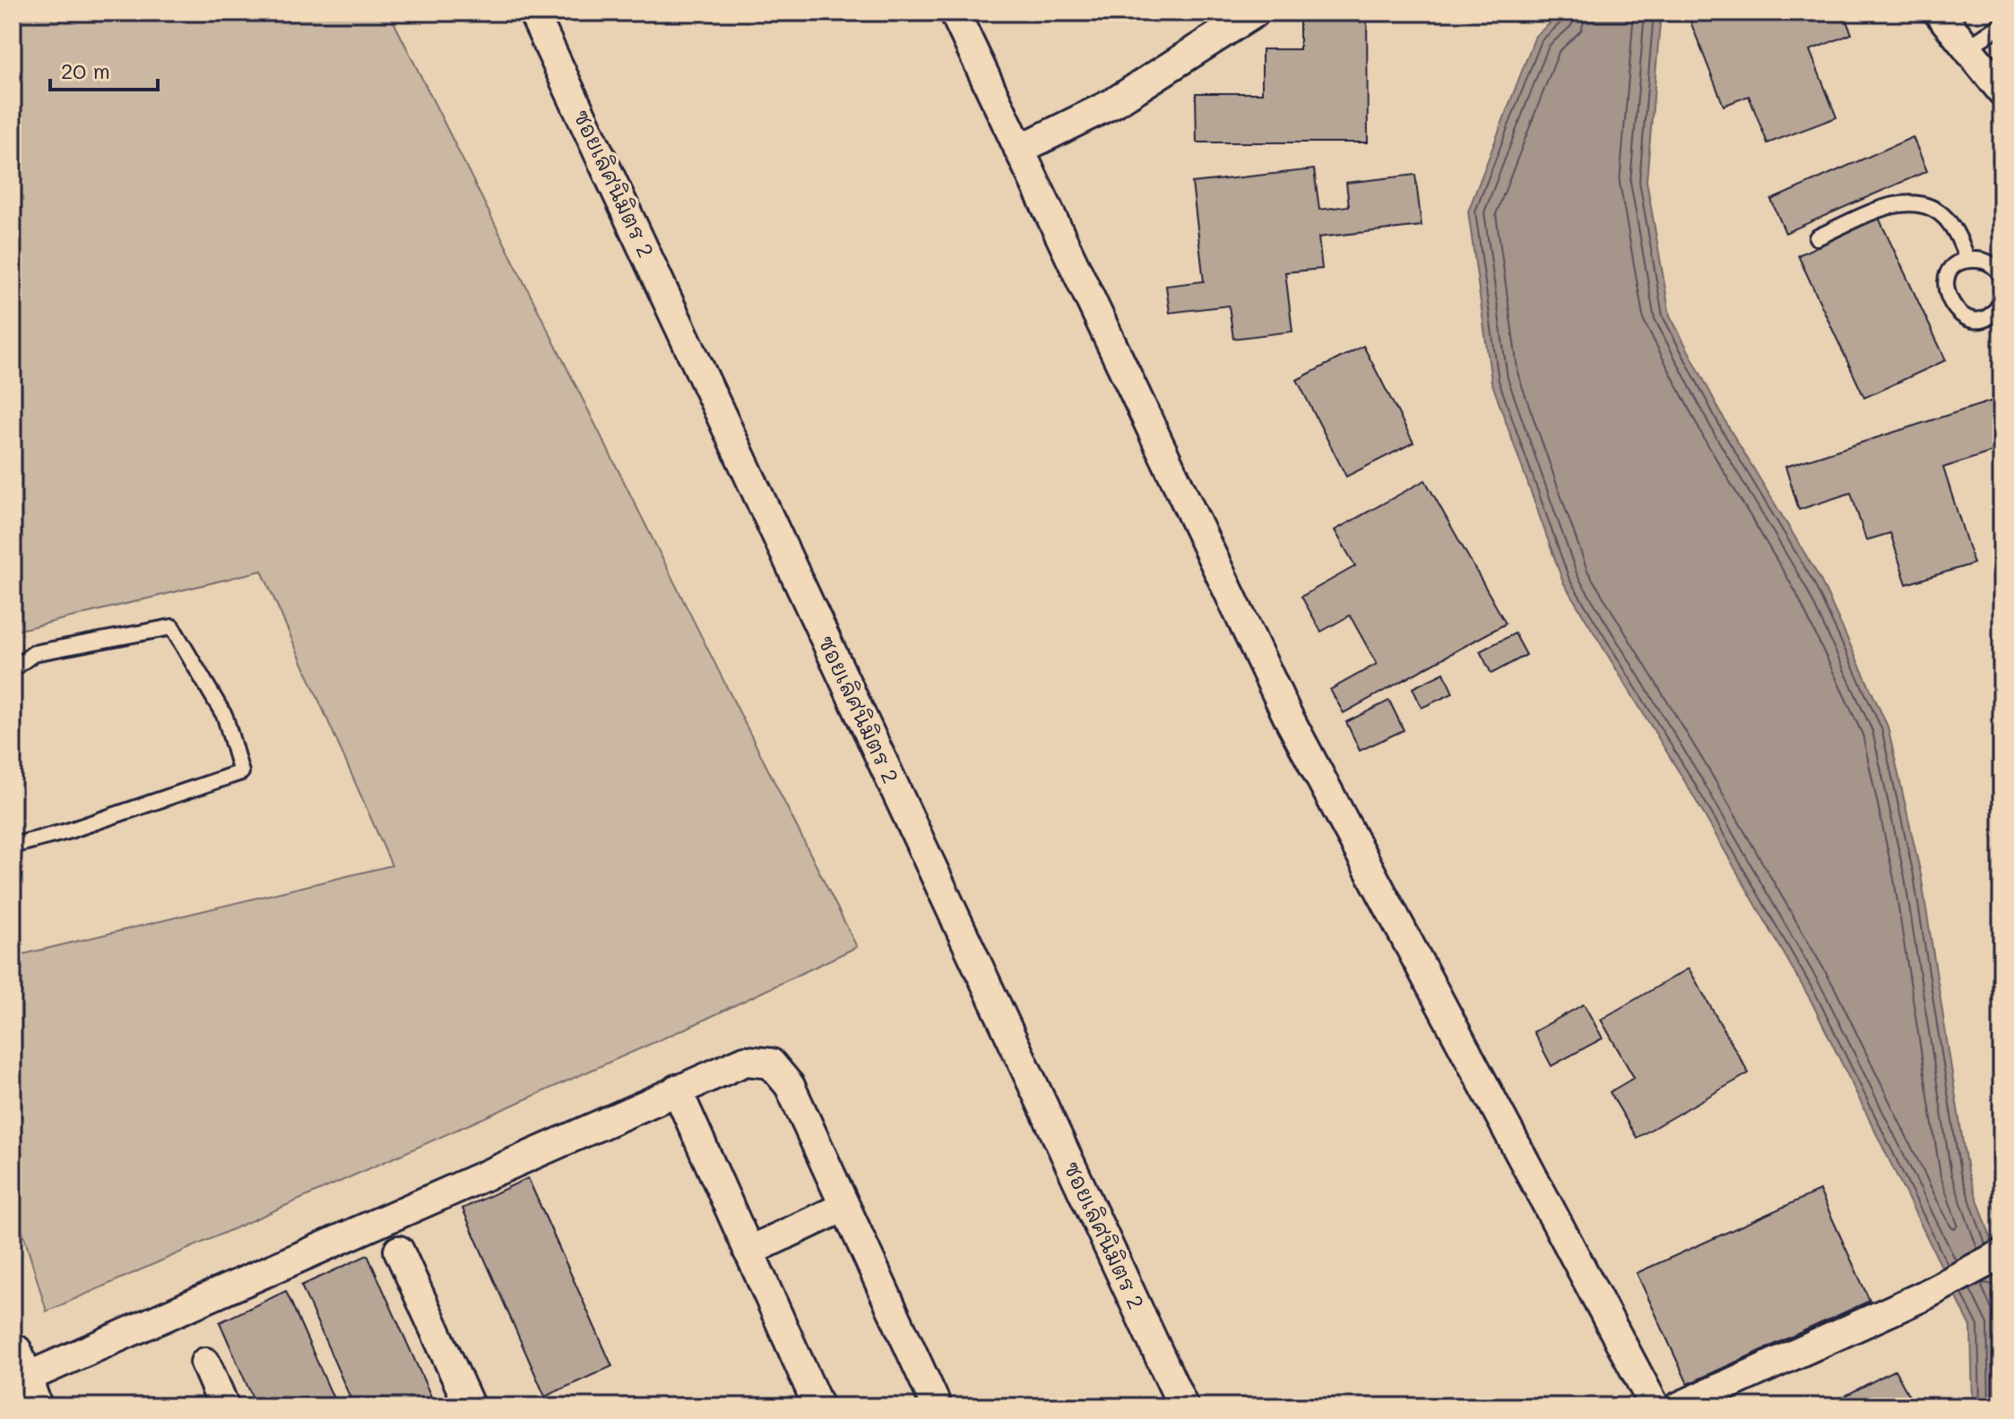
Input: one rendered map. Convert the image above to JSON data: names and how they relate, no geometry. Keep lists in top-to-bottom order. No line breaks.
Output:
{"streets":{"street":["ซอยเลิศนิมิตร 2"]},"scale_bar":"20 m"}
